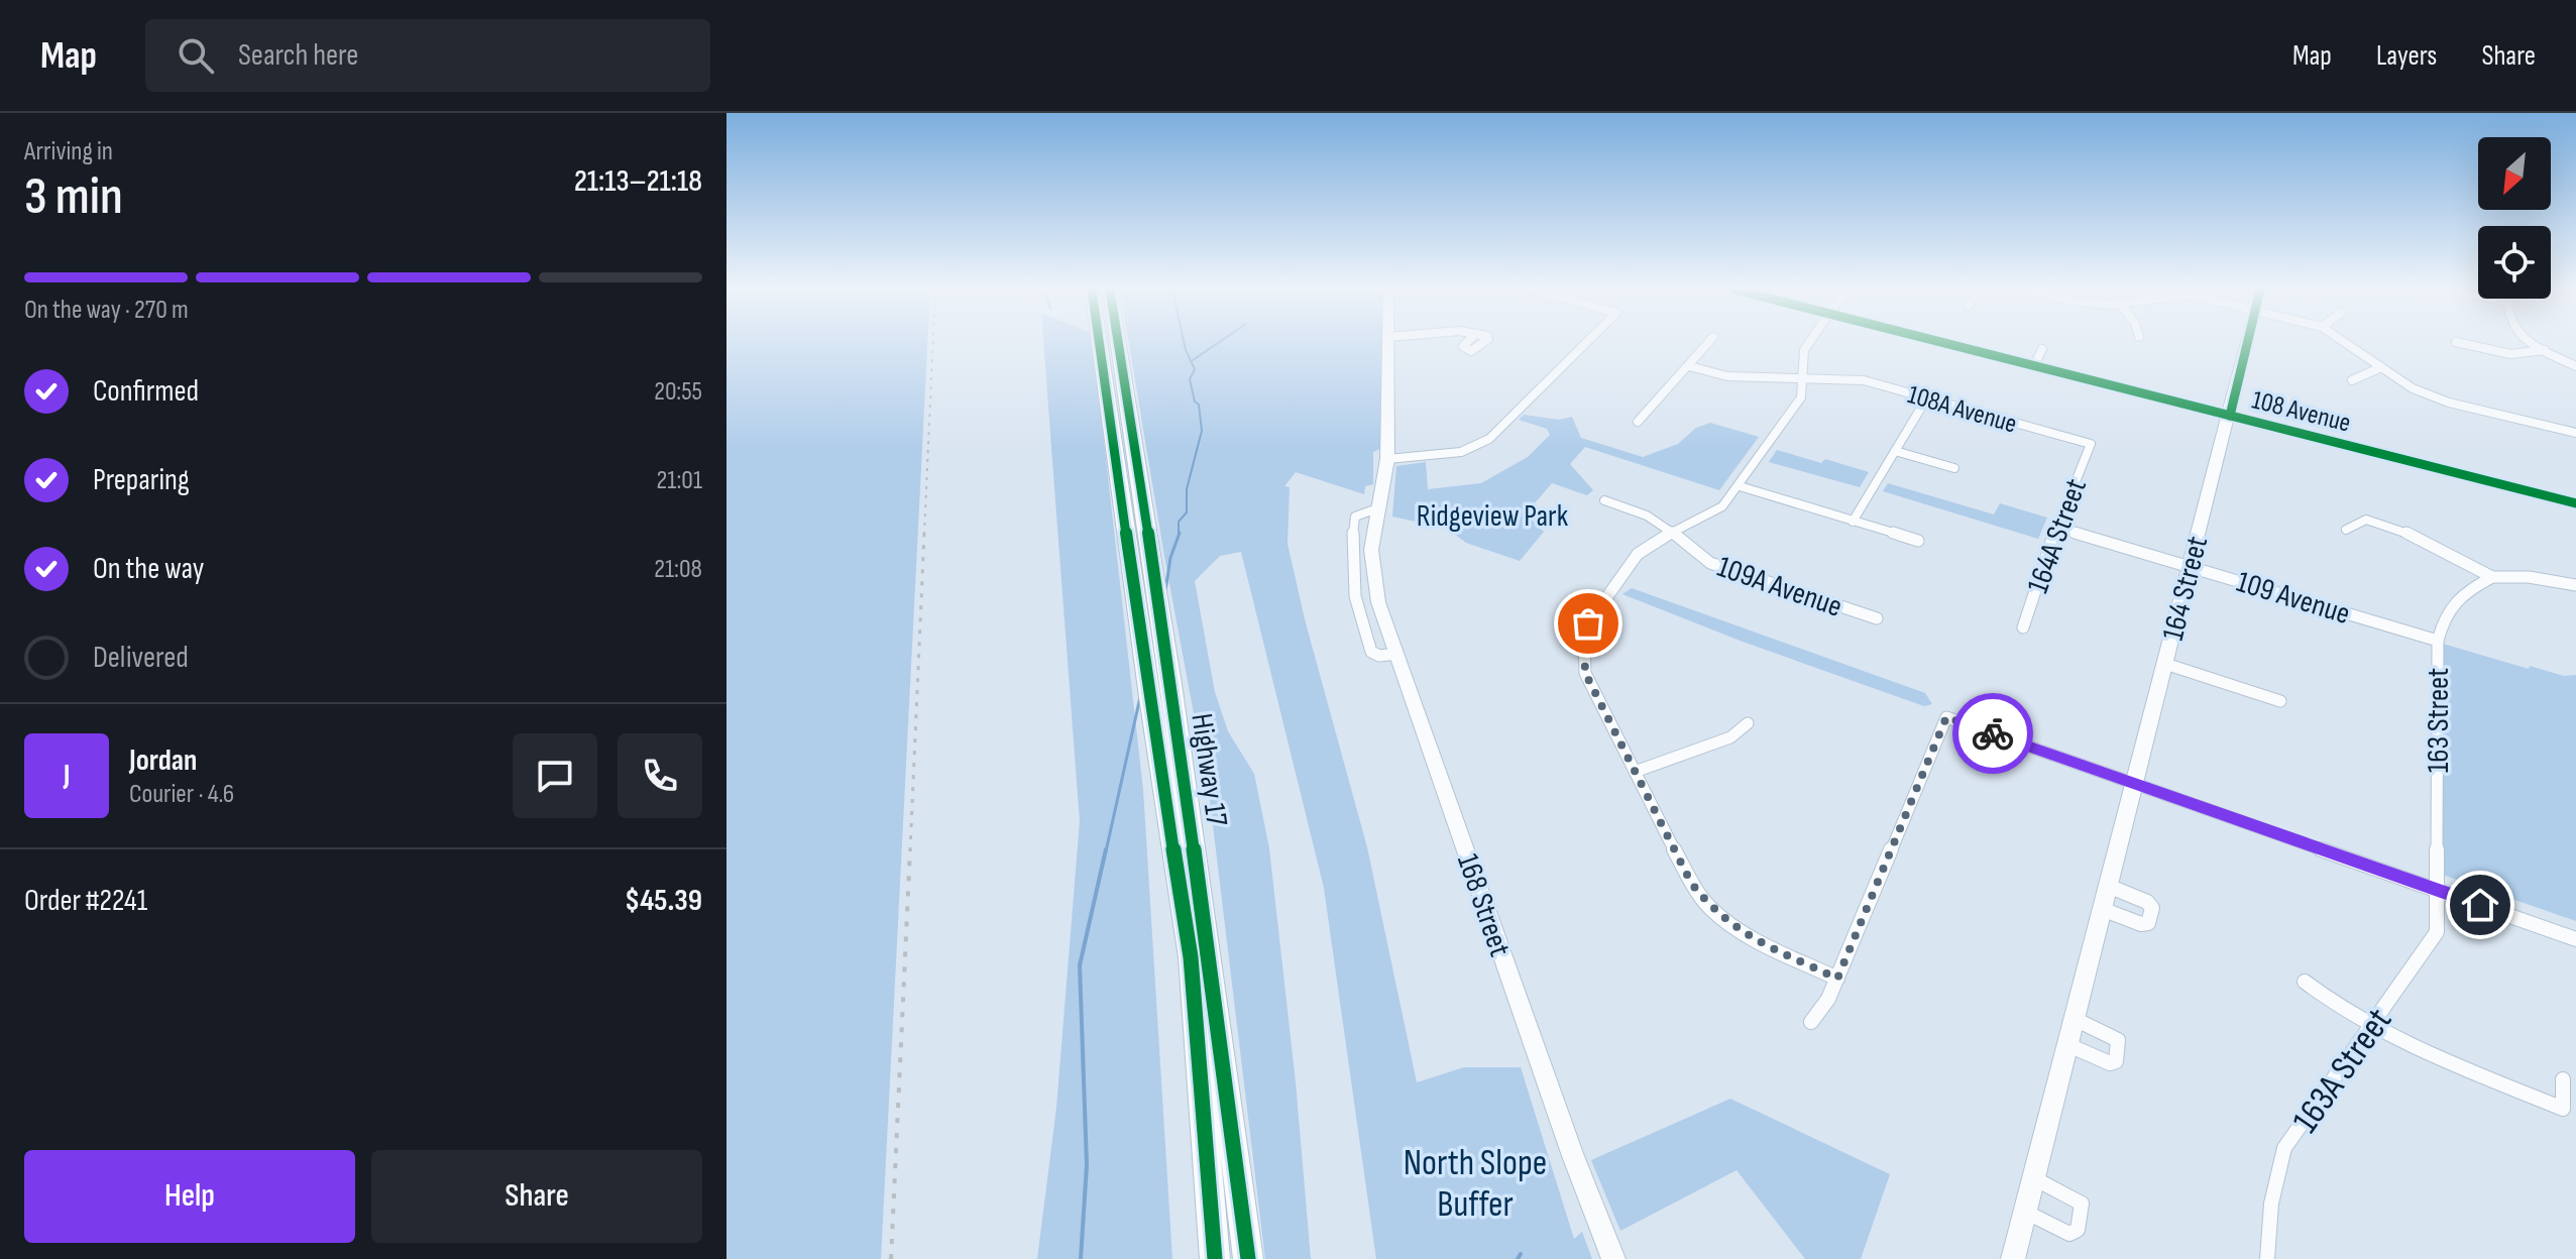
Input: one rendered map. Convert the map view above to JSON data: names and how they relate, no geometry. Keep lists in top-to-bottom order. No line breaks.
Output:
{"streets":{"highway":["Highway 17"],"street":["108A Avenue","108 Avenue","164A Street","109A Avenue","164 Street","109 Avenue","163 Street","168 Street","163A Street"]},"crossings":[["108A Avenue","164A Street"],["108 Avenue","164 Street"],["164A Street","109 Avenue"],["164 Street","109 Avenue"],["109 Avenue","163 Street"],["163 Street","163A Street"]],"parks":["Ridgeview Park","North Slope Buffer"],"north":"bottom left","page":{"header":"Map","search":"Search here","nav":["Map","Layers","Share"],"heading":["3 min","Arriving in","21:13–21:18"],"panel":["Jordan","Courier · 4.6","Order #2241","$45.39"],"bar":"On the way · 270 m","list":[["Confirmed","20:55"],["Preparing","21:01"],["On the way","21:08"],"Delivered"],"round":"J","buttons":["Help","Share"]}}
